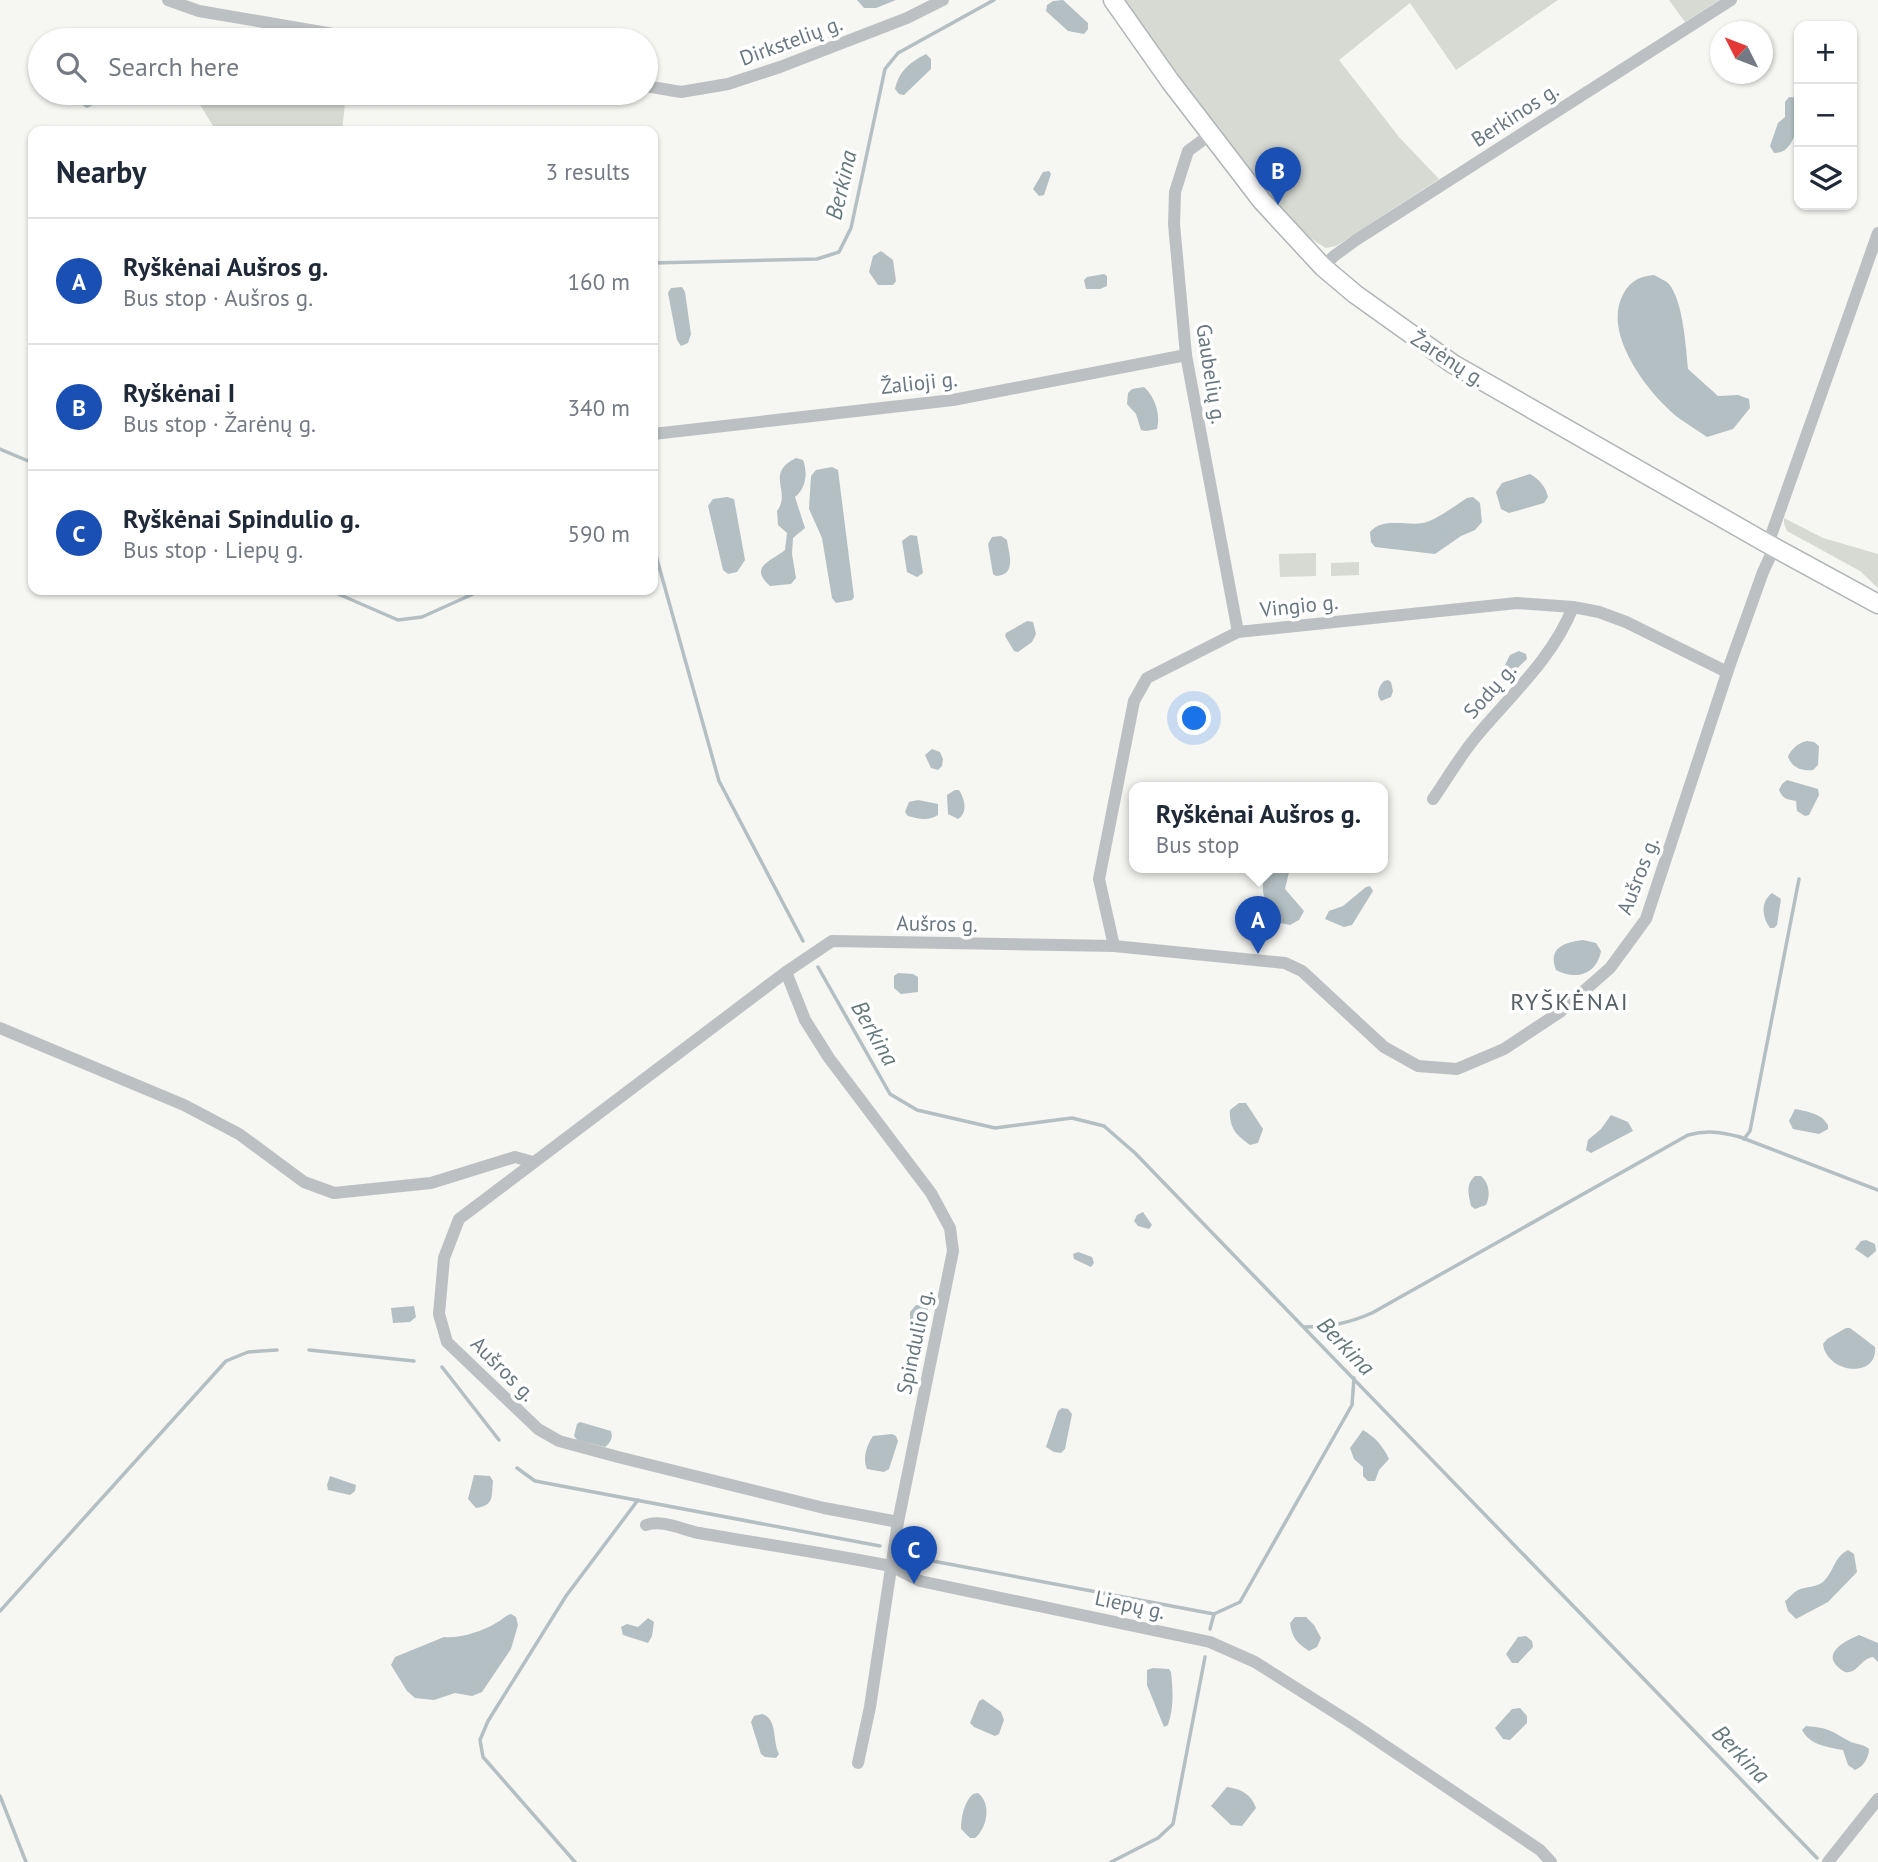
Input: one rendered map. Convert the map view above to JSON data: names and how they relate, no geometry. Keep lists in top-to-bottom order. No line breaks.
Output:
{"streets":{"main road":["Žarėnų g."],"street":["Dirkstelių g.","Berkinos g.","Gaubelių g.","Žalioji g.","Vingio g.","Sodų g.","Aušros g.","Spindulio g.","Liepų g."]},"crossings":[["Berkinos g.","Žarėnų g."],["Žarėnų g.","Gaubelių g."],["Žarėnų g.","Aušros g."],["Gaubelių g.","Žalioji g."],["Gaubelių g.","Vingio g."],["Vingio g.","Sodų g."],["Vingio g.","Aušros g."],["Aušros g.","Spindulio g."],["Spindulio g.","Liepų g."]],"districts":["RYŠKĖNAI"],"water":["Berkina"],"north":"top left","page":{"map_buttons":["+","−"],"search":"Search here","heading":["Nearby","3 results"],"pins":["B","A","C"],"list":[{"mark":"A","name":"Ryškėnai Aušros g.","note":"Bus stop · Aušros g.","value":"160 m"},{"mark":"B","name":"Ryškėnai I","note":"Bus stop · Žarėnų g.","value":"340 m"},{"mark":"C","name":"Ryškėnai Spindulio g.","note":"Bus stop · Liepų g.","value":"590 m"}],"popup":["Ryškėnai Aušros g.","Bus stop"]}}
